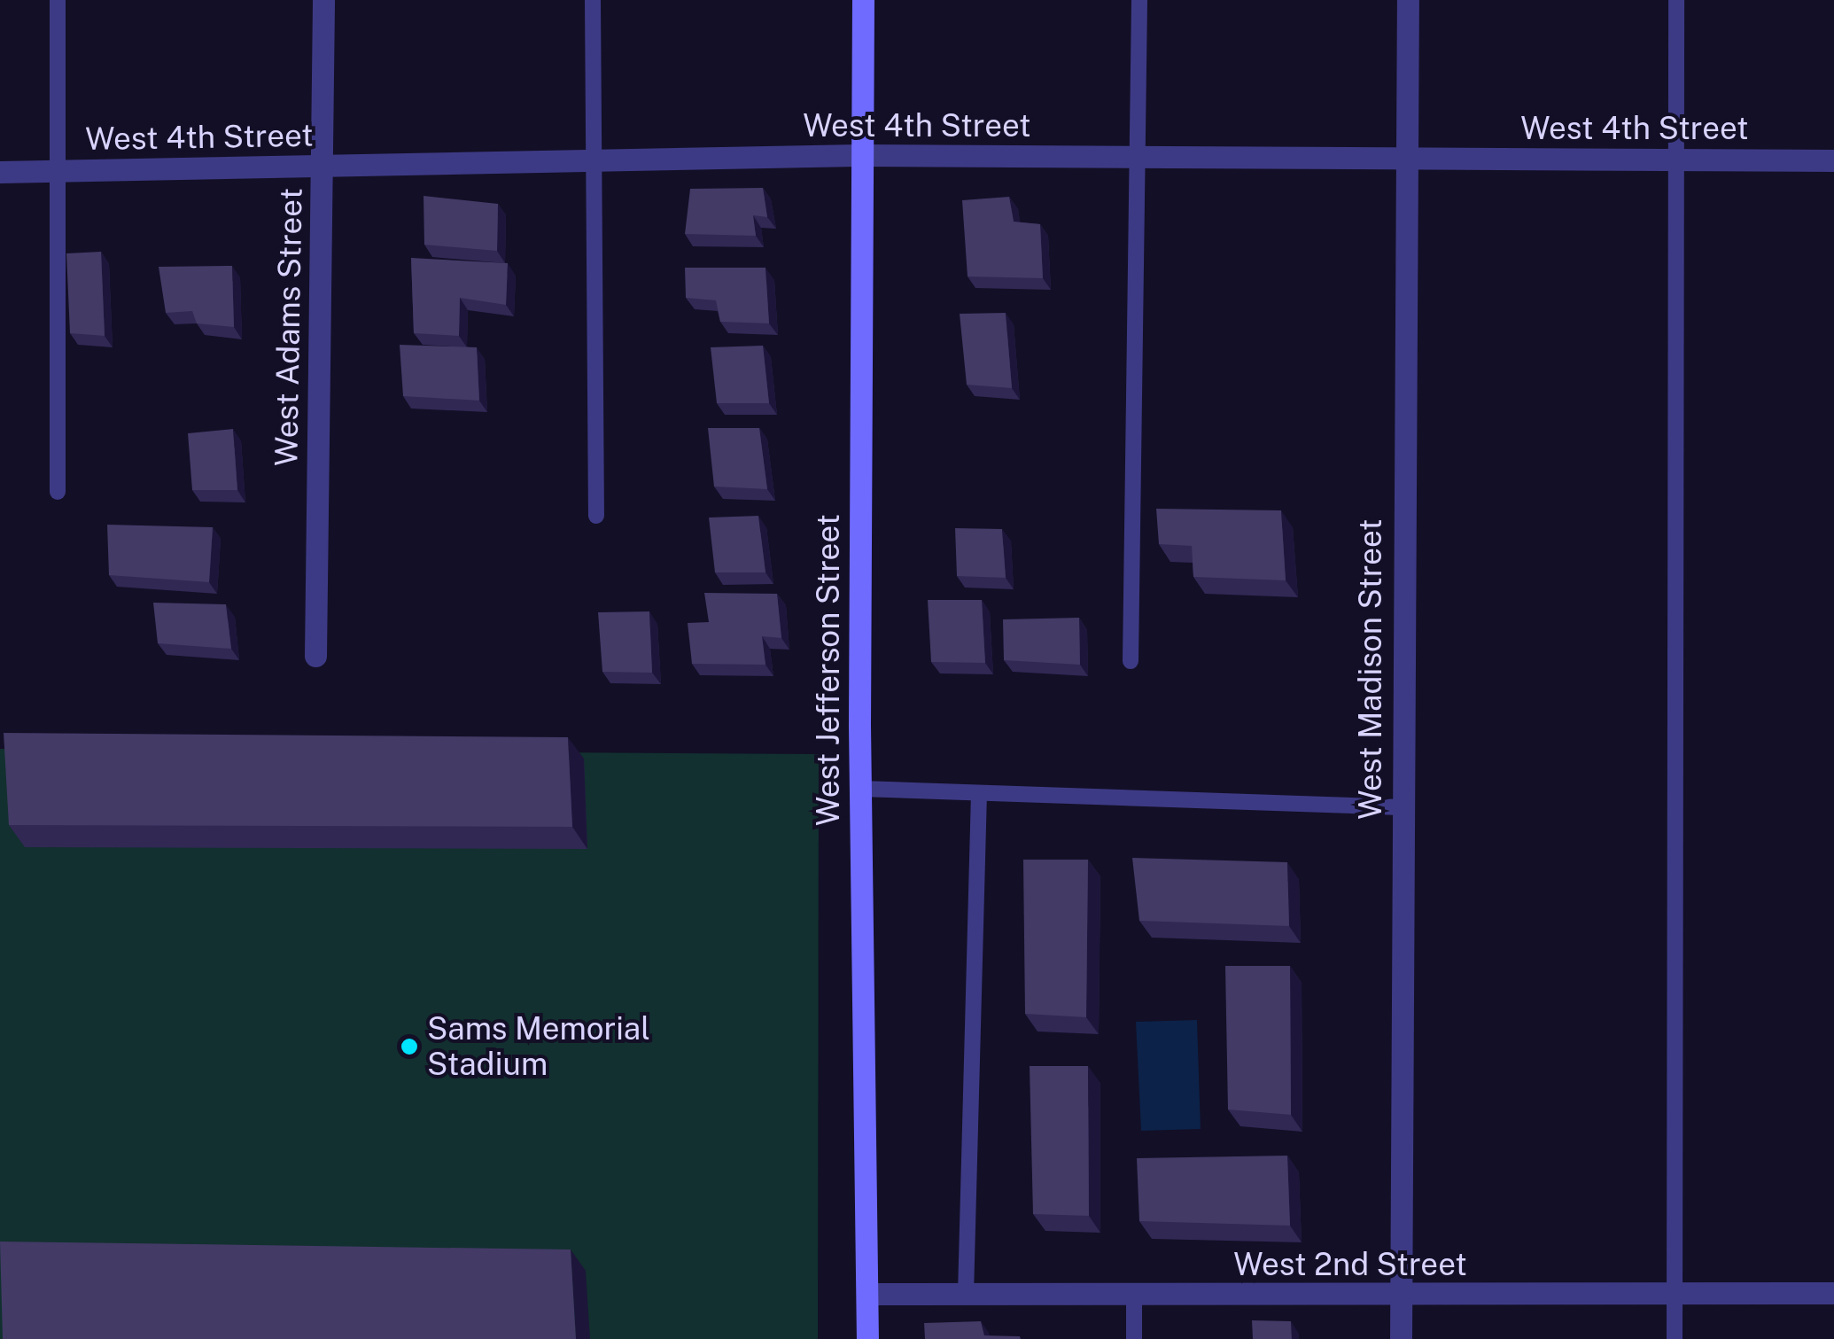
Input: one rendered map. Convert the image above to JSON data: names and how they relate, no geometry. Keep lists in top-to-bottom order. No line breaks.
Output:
{"streets":{"street":["West 4th Street","West Adams Street","West Madison Street","West Jefferson Street","West 2nd Street"]},"crossings":[["West 4th Street","West Adams Street"],["West 4th Street","West Madison Street"],["West 4th Street","West Jefferson Street"],["West Madison Street","West 2nd Street"],["West Jefferson Street","West 2nd Street"]],"places":["Sams Memorial Stadium"]}
